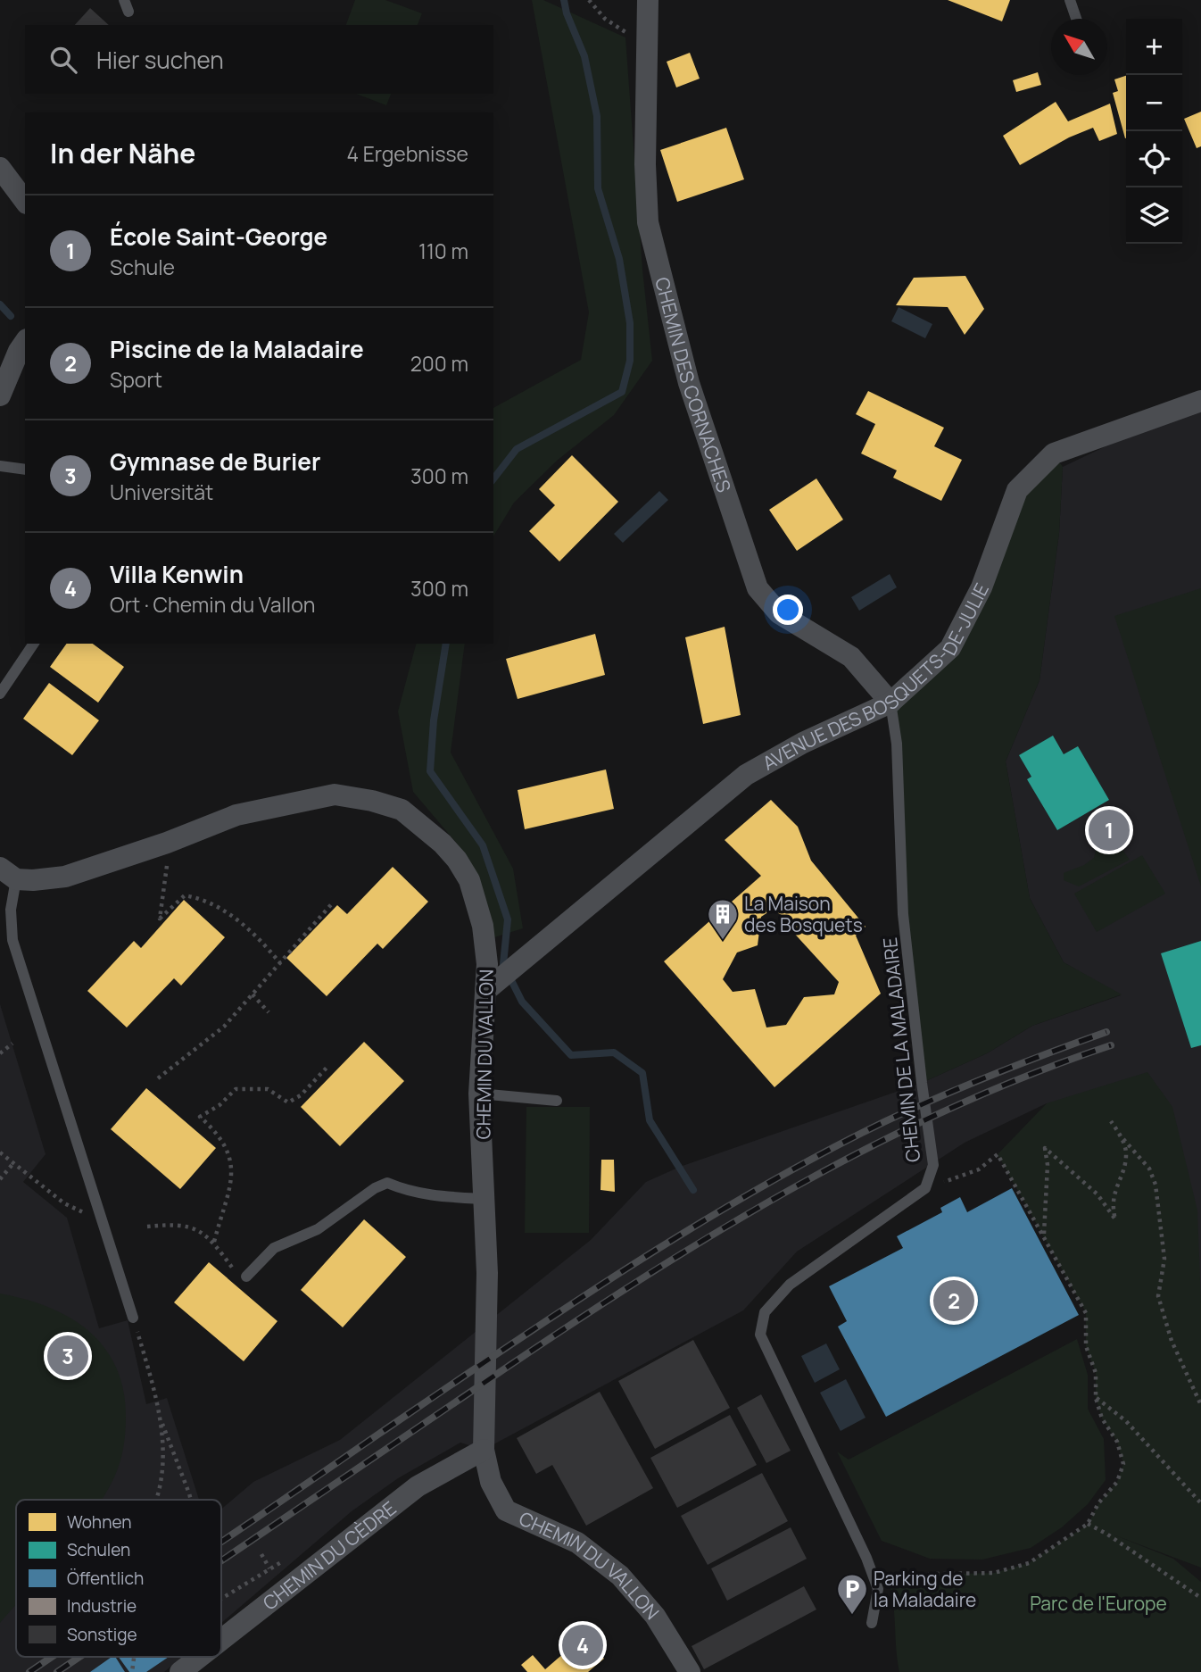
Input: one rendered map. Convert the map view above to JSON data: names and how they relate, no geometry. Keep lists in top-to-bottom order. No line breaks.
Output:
{"streets":{"street":["CHEMIN DES CORNACHES","AVENUE DES BOSQUETS-DE-JULIE","CHEMIN DU VALLON","CHEMIN DU CÈDRE"],"lane":["CHEMIN DE LA MALADAIRE"]},"crossings":[["CHEMIN DES CORNACHES","AVENUE DES BOSQUETS-DE-JULIE"],["CHEMIN DES CORNACHES","CHEMIN DE LA MALADAIRE"],["AVENUE DES BOSQUETS-DE-JULIE","CHEMIN DE LA MALADAIRE"],["AVENUE DES BOSQUETS-DE-JULIE","CHEMIN DU VALLON"],["CHEMIN DU VALLON","CHEMIN DU CÈDRE"]],"parks":["Parc de l'Europe"],"places":{"building":["La Maison des Bosquets"],"parking":["Parking de la Maladaire"]},"legend":["Wohnen","Schulen","Öffentlich","Industrie","Sonstige"],"north":"top left","page":{"map_buttons":["+","−"],"search":"Hier suchen","heading":["In der Nähe","4 Ergebnisse"],"list":[{"mark":"1","name":"École Saint-George","note":"Schule","value":"110 m"},{"mark":"2","name":"Piscine de la Maladaire","note":"Sport","value":"200 m"},{"mark":"3","name":"Gymnase de Burier","note":"Universität","value":"300 m"},{"mark":"4","name":"Villa Kenwin","note":"Ort · Chemin du Vallon","value":"300 m"}],"pins":["1","2","3","4"]}}
